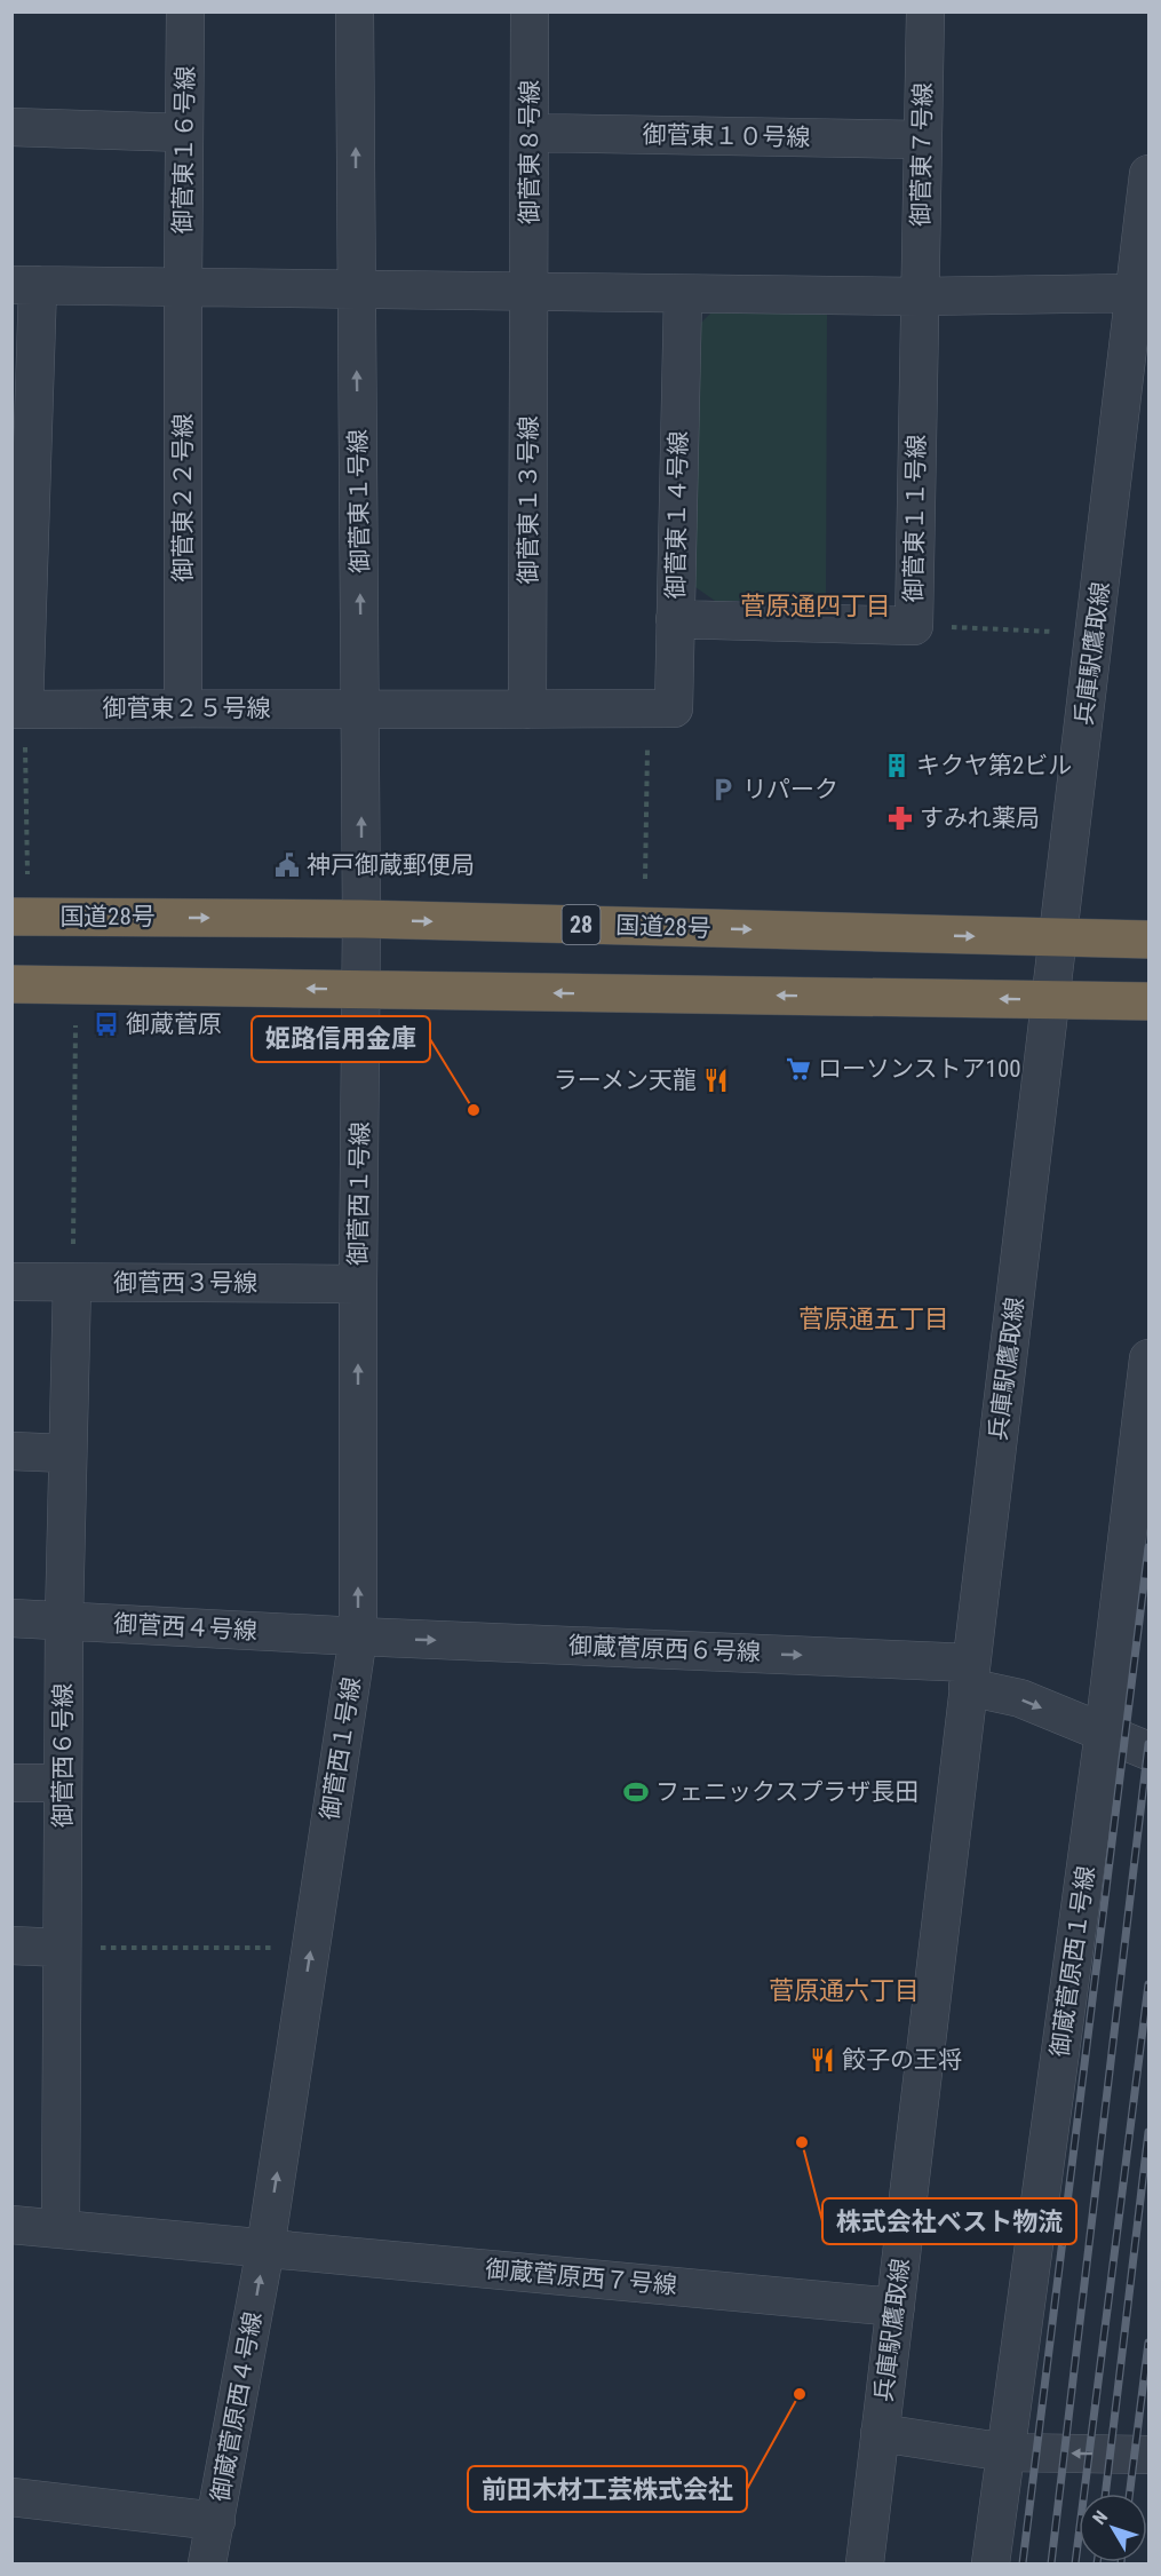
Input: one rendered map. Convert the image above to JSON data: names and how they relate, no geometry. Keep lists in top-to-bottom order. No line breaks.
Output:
{"streets":{"highway":["国道28号","28"],"street":["御菅東１０号線","御菅東１６号線","御菅東８号線","御菅東７号線","御菅東２２号線","御菅東１３号線","御菅東１号線","御菅東１４号線","御菅東１１号線","兵庫駅鷹取線","御菅東２５号線","御菅西１号線","御菅西３号線","御菅西４号線","御蔵菅原西６号線","御菅西６号線","御蔵菅原西１号線","御蔵菅原西７号線","御蔵菅原西４号線"]},"crossings":[["御菅東１０号線","御菅東８号線"],["御菅東１０号線","御菅東７号線"],["御菅東１６号線","御菅東２２号線"],["御菅東８号線","御菅東１３号線"],["御菅東７号線","御菅東１１号線"],["御菅東２２号線","御菅東２５号線"],["御菅東１３号線","御菅東１４号線"],["御菅東１号線","御菅東１４号線"],["御菅東１号線","御菅東２５号線"],["御菅東１号線","国道28号"],["御菅東１号線","御菅西１号線"],["御菅東１４号線","御菅東１１号線"],["御菅東１４号線","御菅東２５号線"],["兵庫駅鷹取線","国道28号"],["兵庫駅鷹取線","御蔵菅原西６号線"],["兵庫駅鷹取線","御蔵菅原西７号線"],["御菅西１号線","御菅西３号線"],["御菅西１号線","御菅西４号線"],["御菅西１号線","御蔵菅原西６号線"],["御菅西１号線","御蔵菅原西７号線"],["御菅西１号線","御蔵菅原西４号線"],["御菅西３号線","御菅西６号線"],["御菅西４号線","御蔵菅原西６号線"],["御菅西４号線","御菅西６号線"],["御蔵菅原西６号線","御蔵菅原西１号線"],["御蔵菅原西７号線","御蔵菅原西４号線"]],"one_way":["御菅西１号線","御蔵菅原西６号線","御蔵菅原西４号線"],"districts":["菅原通四丁目","菅原通五丁目","菅原通六丁目"],"places":{"building":["キクヤ第2ビル"],"parking":["リパーク"],"pharmacy":["すみれ薬局"],"public building":["神戸御蔵郵便局"],"bus stop":["御蔵菅原"],"supermarket":["ローソンストア100"],"restaurant":["ラーメン天龍","餃子の王将"],"other":["姫路信用金庫","株式会社ベスト物流","前田木材工芸株式会社"],"sports":["フェニックスプラザ長田"]},"north":"top left"}
